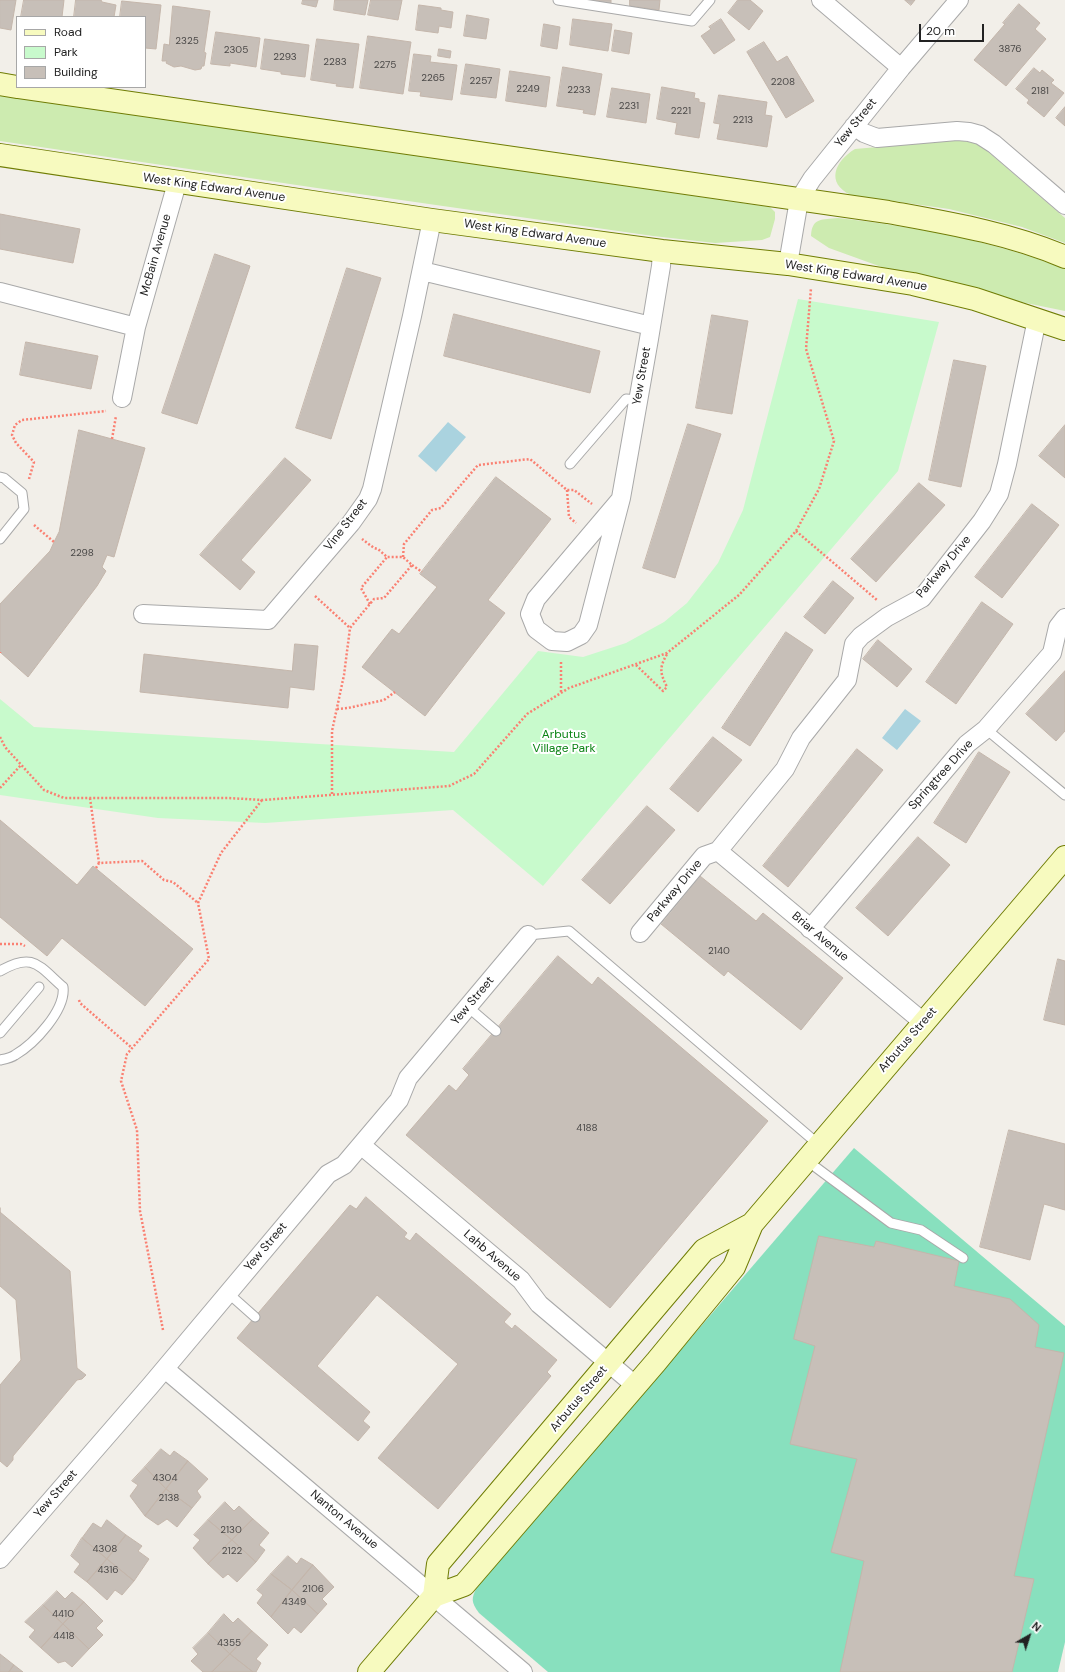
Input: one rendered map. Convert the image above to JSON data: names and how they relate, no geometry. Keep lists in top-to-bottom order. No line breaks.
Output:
{"streets":{"main road":["West King Edward Avenue","Arbutus Street"],"street":["Yew Street","McBain Avenue","Vine Street","Parkway Drive","Springtree Drive","Briar Avenue","Lahb Avenue","Nanton Avenue"]},"crossings":[["Yew Street","West King Edward Avenue"],["Yew Street","Lahb Avenue"],["Yew Street","Nanton Avenue"],["West King Edward Avenue","McBain Avenue"],["West King Edward Avenue","Vine Street"],["West King Edward Avenue","Parkway Drive"],["Parkway Drive","Briar Avenue"],["Springtree Drive","Briar Avenue"],["Briar Avenue","Arbutus Street"],["Arbutus Street","Lahb Avenue"],["Arbutus Street","Nanton Avenue"]],"parks":["Arbutus Village Park"],"house_numbers":["2325","3876","2305","2293","2283","2275","2265","2257","2208","2249","2233","2181","2231","2221","2213","2298","2140","4188","4304","2138","2130","4308","2122","4316","2106","4349","4410","4418","4355"],"legend":["Road","Park","Building"],"scale_bar":"20 m","north":"top right"}
